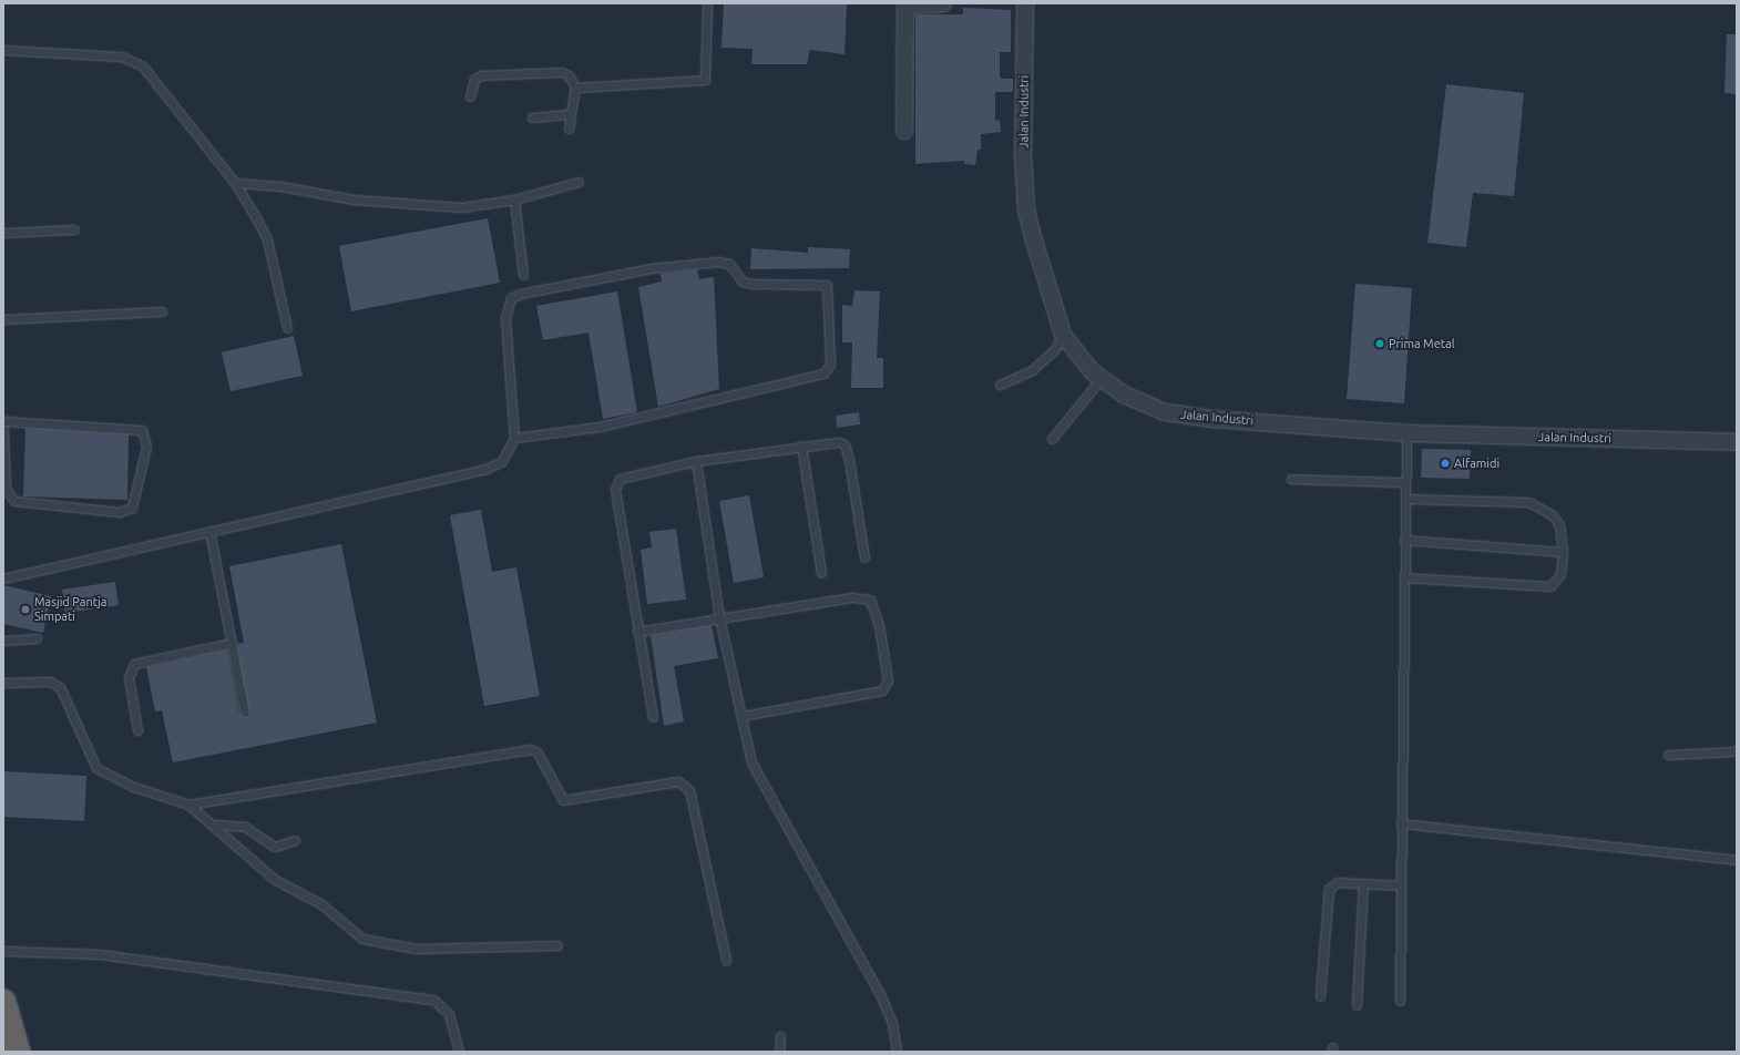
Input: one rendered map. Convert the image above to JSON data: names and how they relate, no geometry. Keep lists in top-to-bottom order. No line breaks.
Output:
{"streets":{"street":["Jalan Industri"]},"places":["Prima Metal","Alfamidi","Masjid Pantja Simpati"]}
